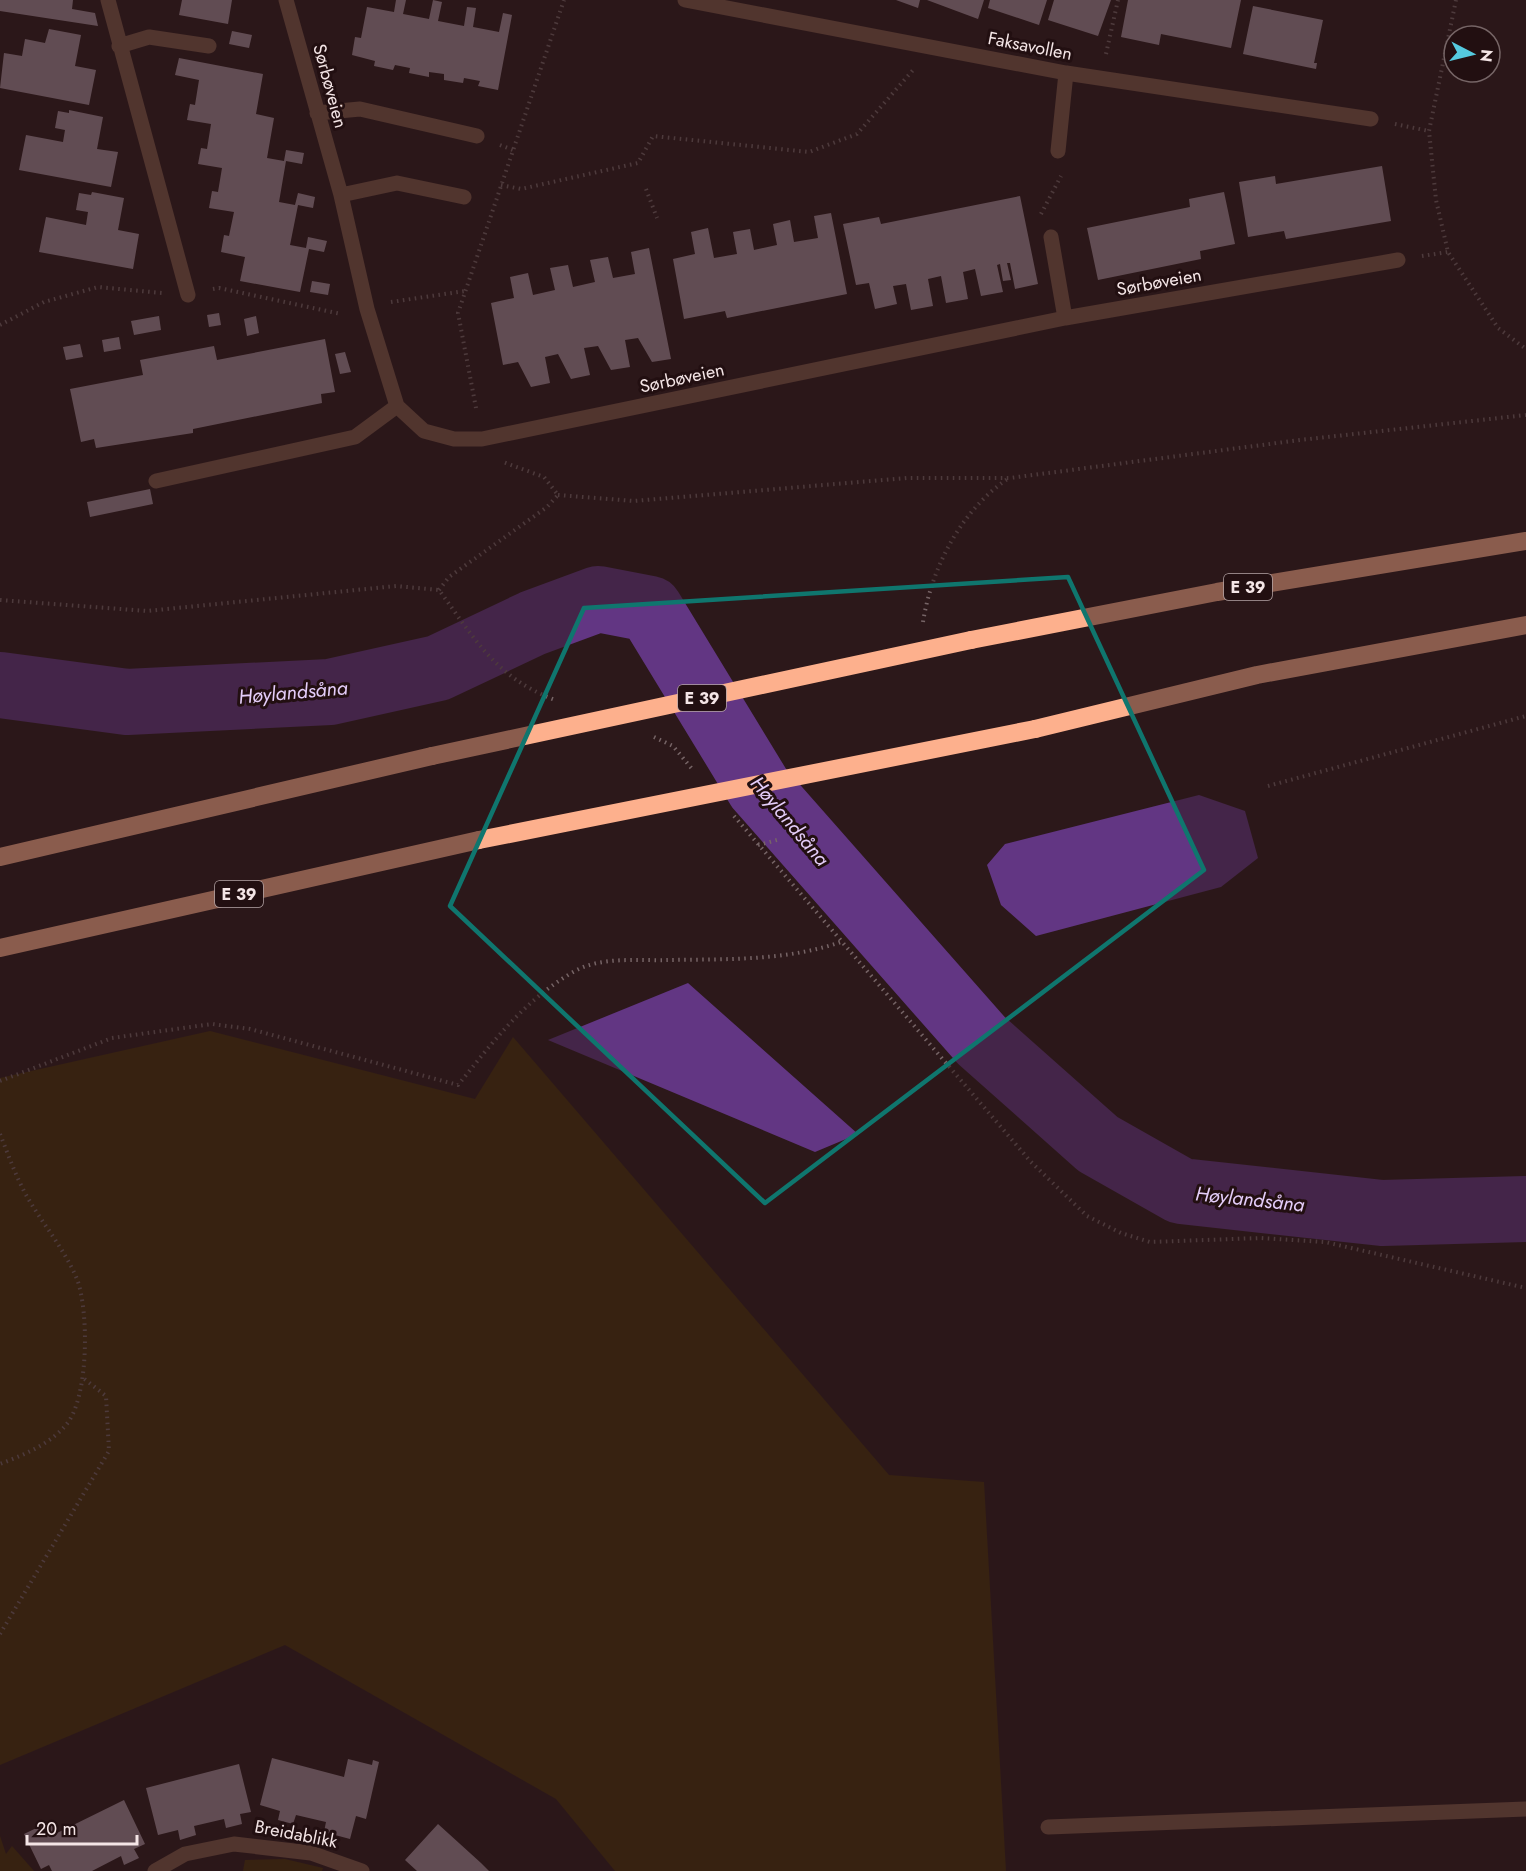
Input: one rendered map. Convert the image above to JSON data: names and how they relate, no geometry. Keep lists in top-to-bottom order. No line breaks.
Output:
{"streets":{"highway":["E 39"],"street":["Faksavollen","Sørbøveien","Breidablikk"]},"water":["Høylandsåna"],"scale_bar":"20 m","north":"right"}
